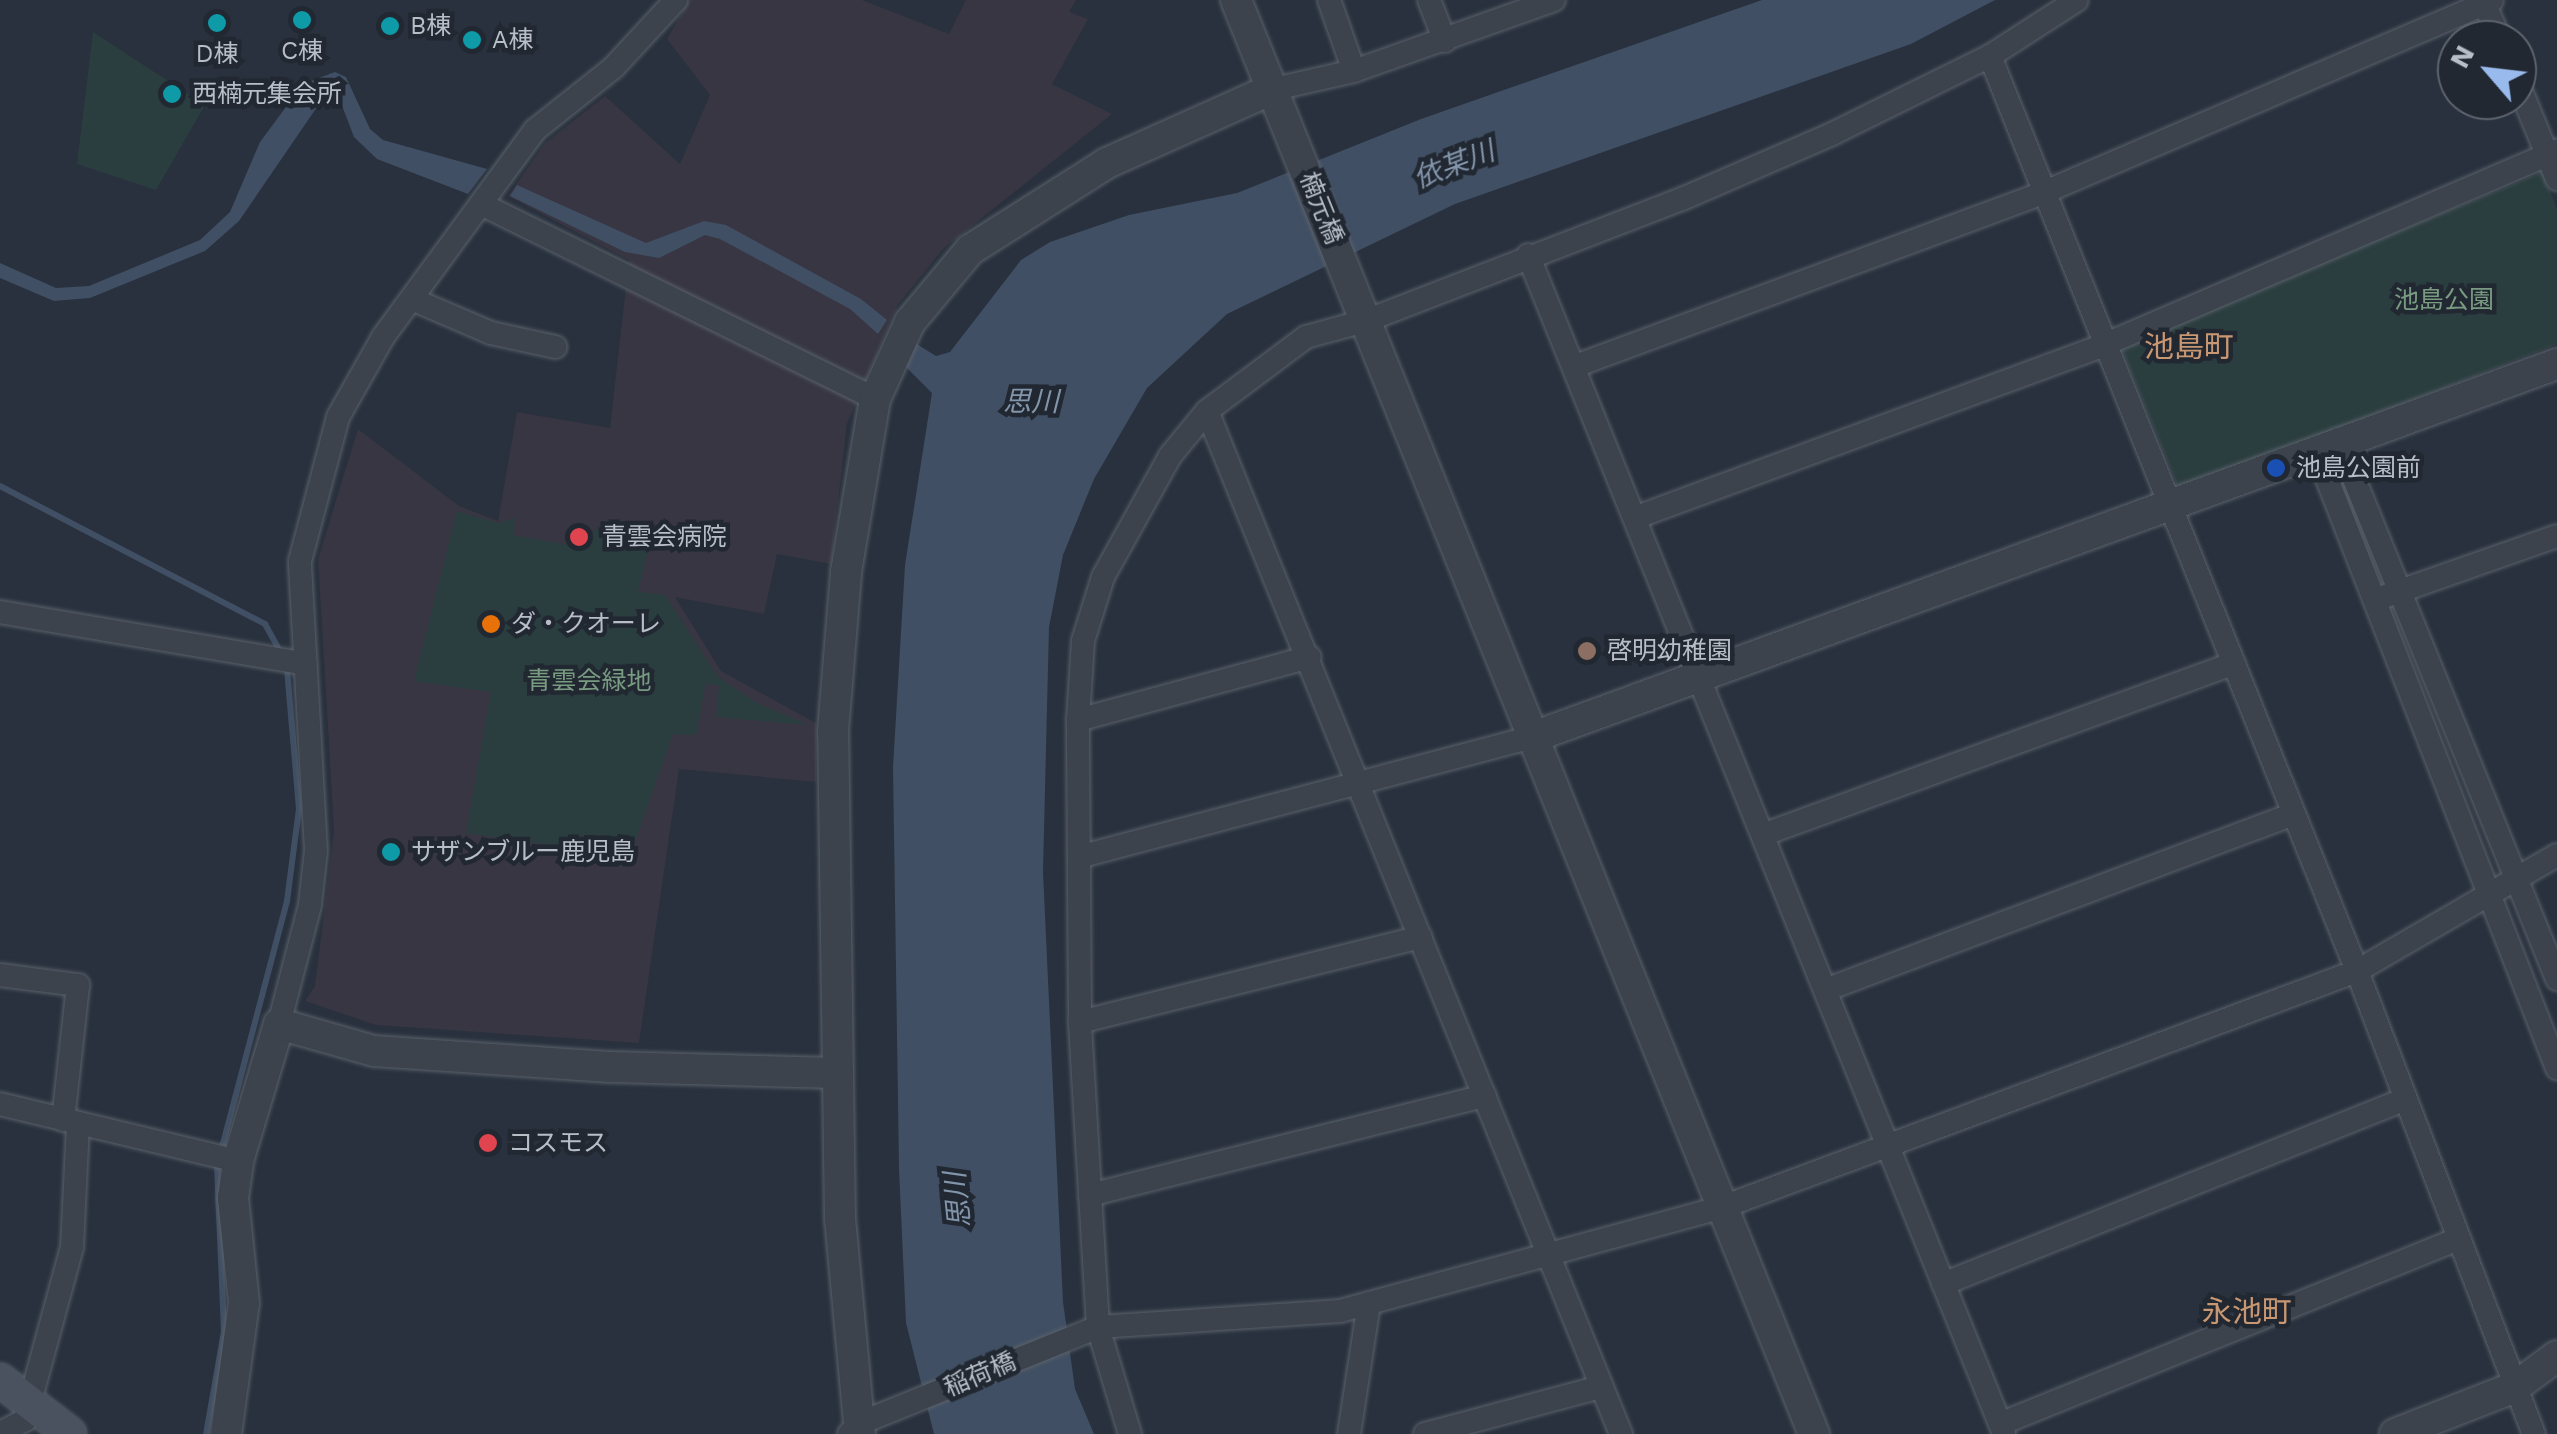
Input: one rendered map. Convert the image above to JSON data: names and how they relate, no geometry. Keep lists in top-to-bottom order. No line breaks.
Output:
{"streets":{"street":["楠元橋","稲荷橋"]},"crossings":[["楠元橋","稲荷橋"]],"districts":["池島町","永池町"],"water":["依某川","思川"],"parks":["池島公園","青雲会緑地"],"places":["C棟","D棟","B棟","A棟","西楠元集会所","池島公園前","青雲会病院","ダ・クオーレ","啓明幼稚園","サザンブルー鹿児島","コスモス"],"north":"top left"}
